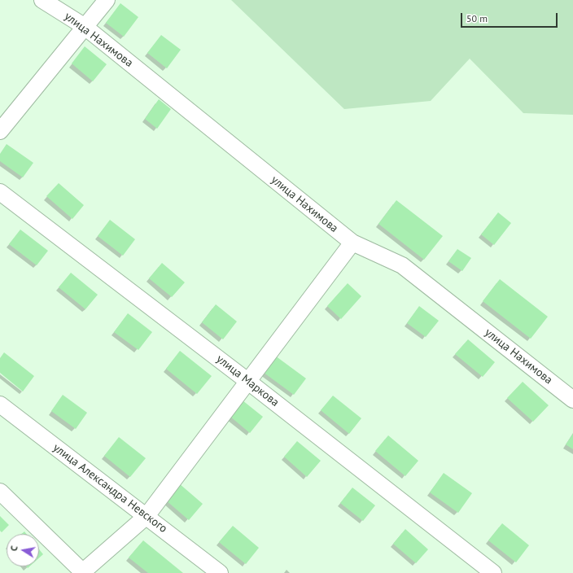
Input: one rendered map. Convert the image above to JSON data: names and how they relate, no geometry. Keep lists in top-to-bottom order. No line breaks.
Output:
{"streets":{"street":["улица Нахимова","улица Маркова","улица Александра Невского"]},"scale_bar":"50 m","north":"left"}
